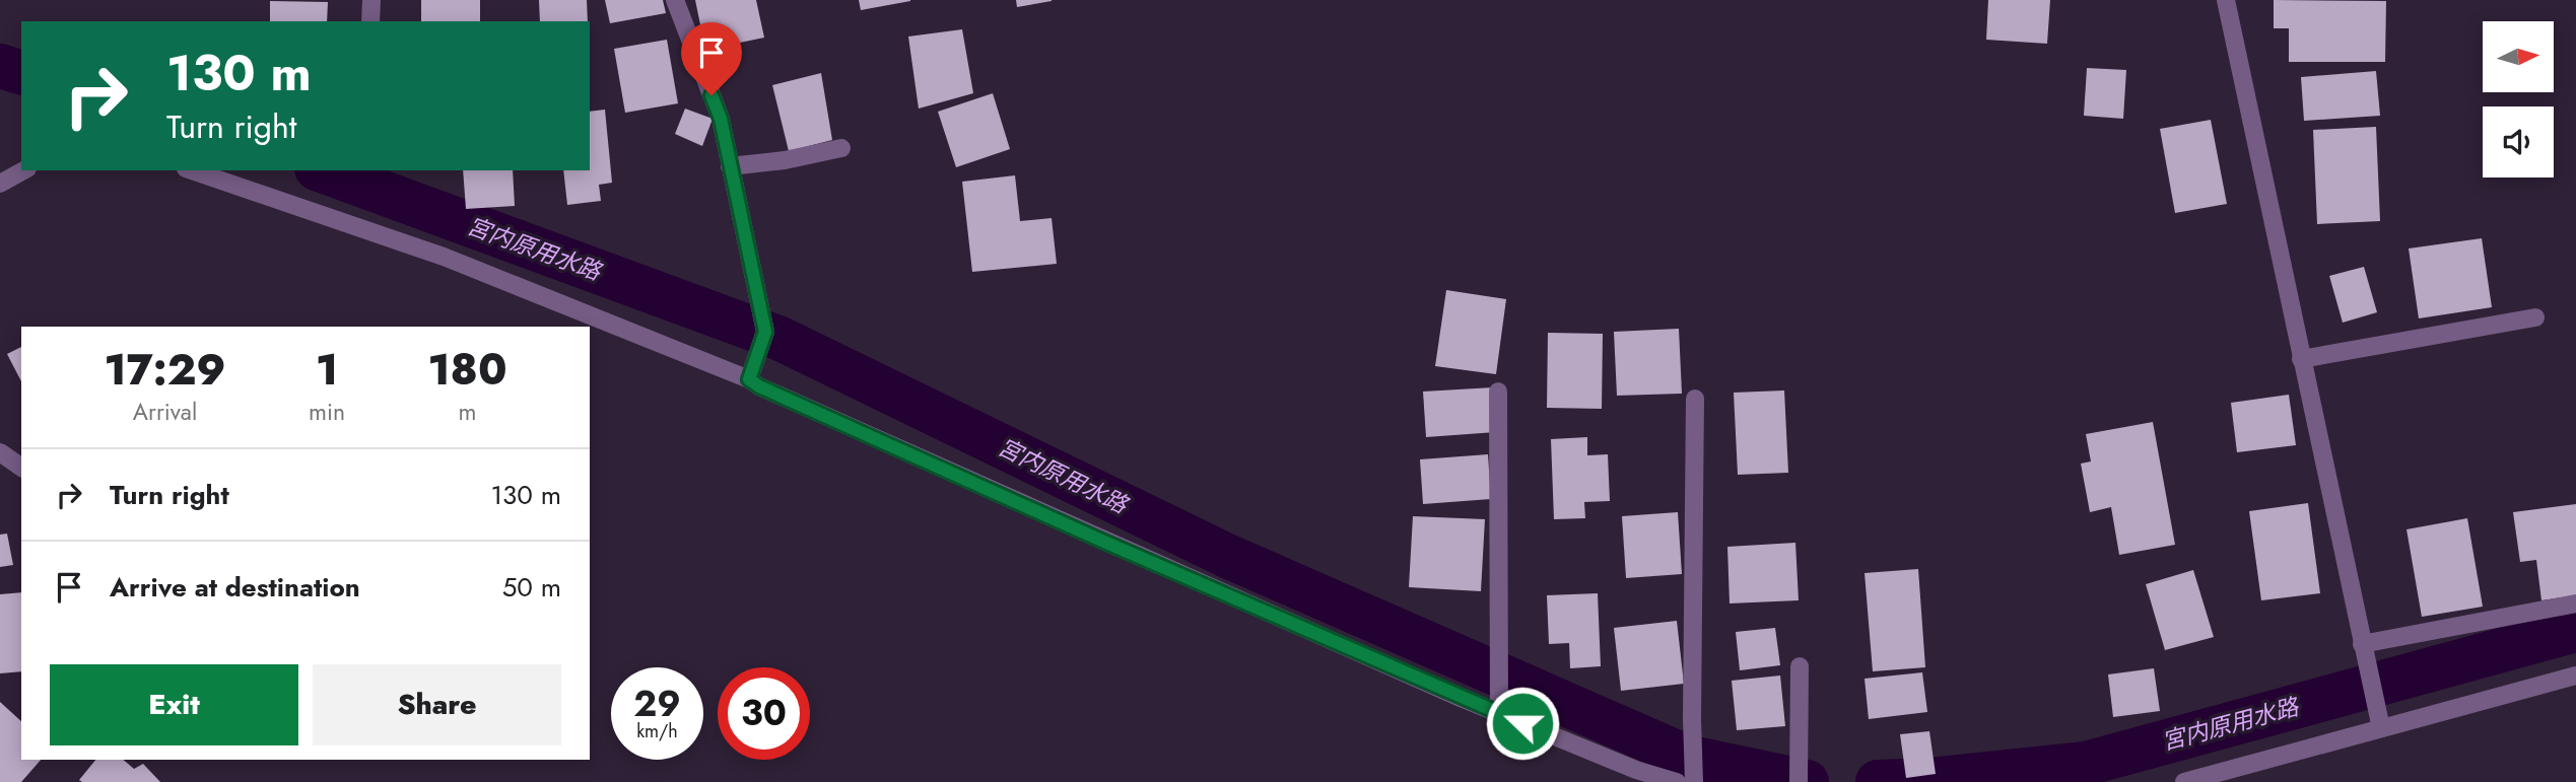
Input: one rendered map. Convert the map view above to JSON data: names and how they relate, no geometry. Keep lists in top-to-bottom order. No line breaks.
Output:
{"water":["宮内原用水路"],"north":"right","page":{"turn":["130 m","Turn right"],"eta":["17:29","Arrival","1","min","180","m"],"list":[{"name":"Turn right","value":"130 m"},{"name":"Arrive at destination","value":"50 m"}],"buttons":["Exit","Share"],"speed":"29 km/h","limit":"30"}}
